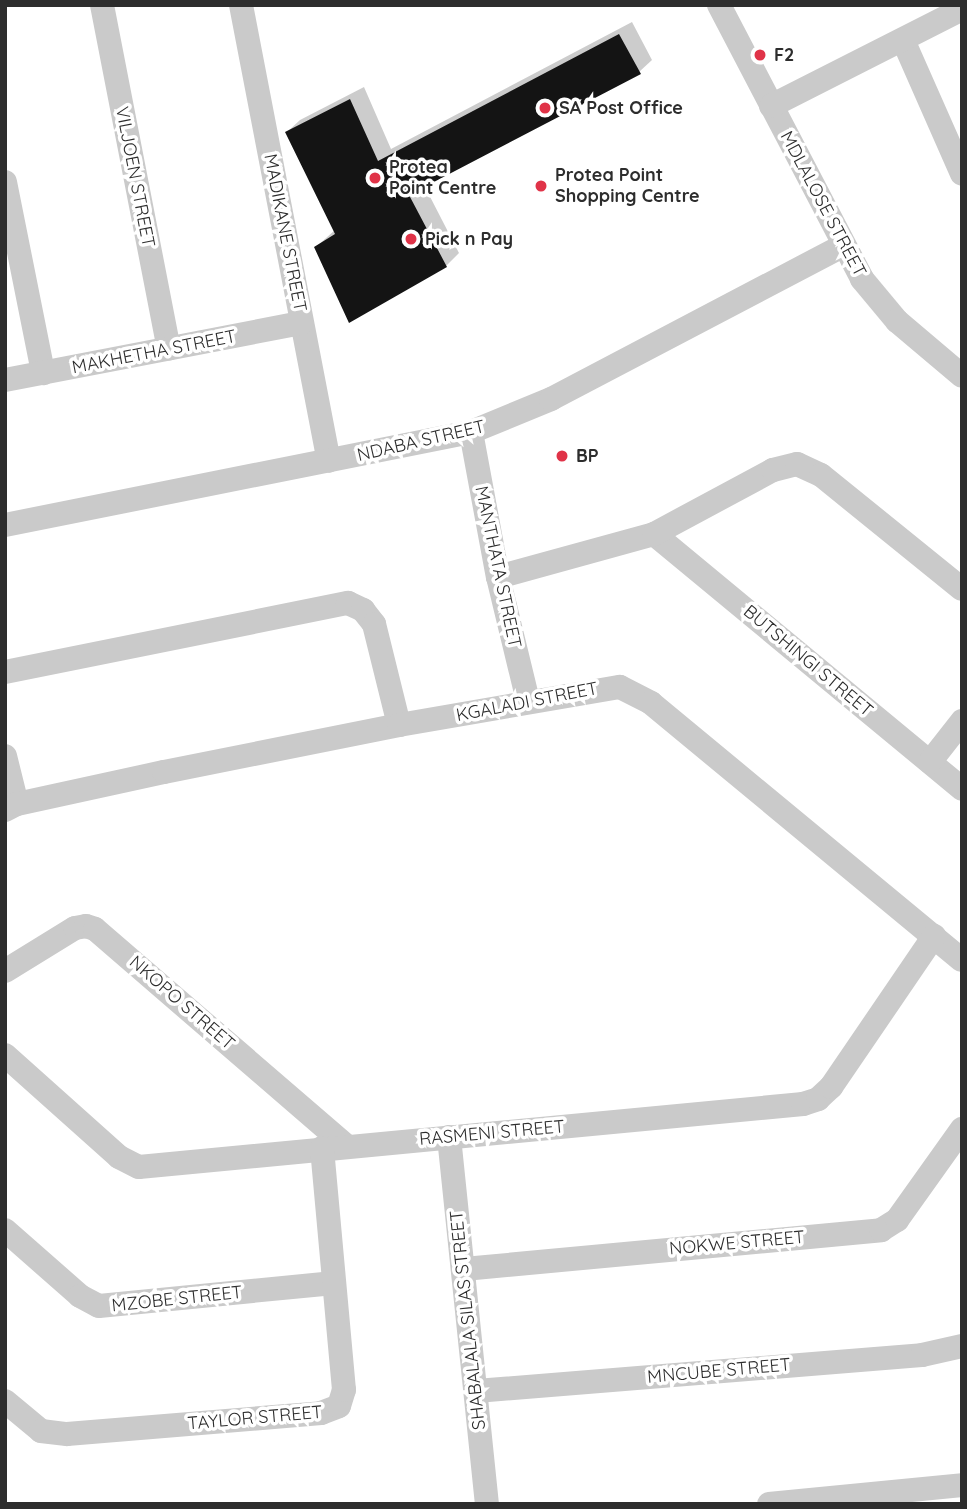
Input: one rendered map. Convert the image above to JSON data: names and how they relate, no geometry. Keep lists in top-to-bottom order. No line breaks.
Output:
{"streets":{"street":["VILJOEN STREET","MDLALOSE STREET","MADIKANE STREET","MAKHETHA STREET","NDABA STREET","MANTHATA STREET","BUTSHINGI STREET","KGALADI STREET","NKOPO STREET","RASMENI STREET","NOKWE STREET","MZOBE STREET","SHABALALA SILAS STREET","MNCUBE STREET","TAYLOR STREET"]},"crossings":[["VILJOEN STREET","MAKHETHA STREET"],["MDLALOSE STREET","NDABA STREET"],["MADIKANE STREET","MAKHETHA STREET"],["MADIKANE STREET","NDABA STREET"],["NDABA STREET","MANTHATA STREET"],["MANTHATA STREET","KGALADI STREET"],["KGALADI STREET","RASMENI STREET"],["NKOPO STREET","RASMENI STREET"],["NKOPO STREET","TAYLOR STREET"],["RASMENI STREET","SHABALALA SILAS STREET"],["RASMENI STREET","TAYLOR STREET"],["NOKWE STREET","SHABALALA SILAS STREET"],["MZOBE STREET","TAYLOR STREET"],["SHABALALA SILAS STREET","MNCUBE STREET"]],"places":["F2","SA Post Office","Protea Point Centre","Protea Point Shopping Centre","Pick n Pay","BP"]}
